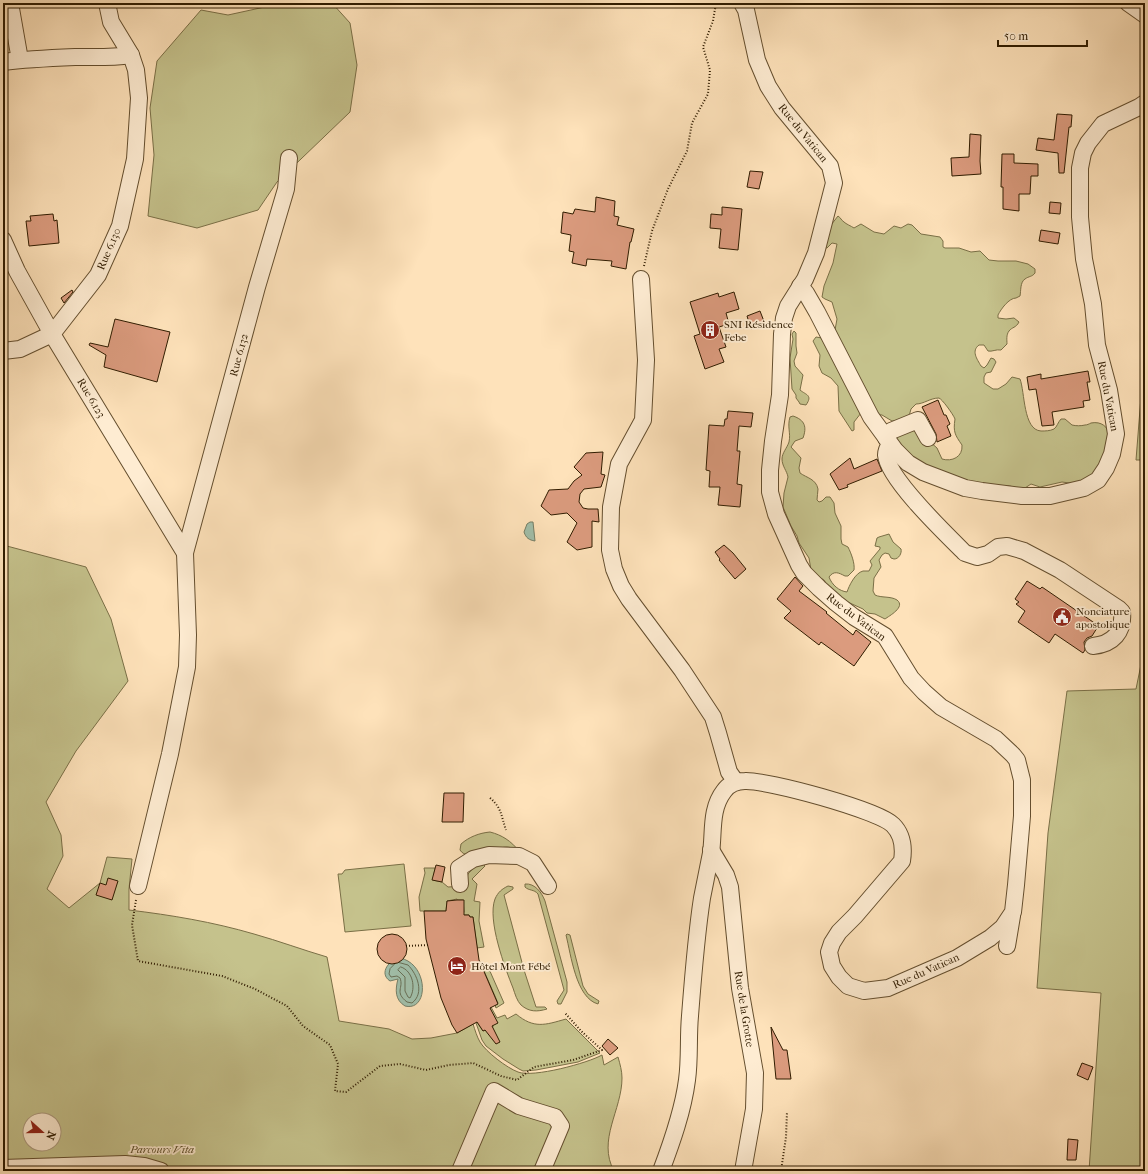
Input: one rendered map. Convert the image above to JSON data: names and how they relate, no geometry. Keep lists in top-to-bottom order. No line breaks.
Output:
{"streets":{"street":["Rue du Vatican","Rue 6.130","Rue 6.132","Rue 6.123","Rue de la Grotte"]},"crossings":[["Rue 6.130","Rue 6.123"],["Rue 6.132","Rue 6.123"]],"parks":["Parcours Vita"],"places":{"building":["SNI Résidence Febe"],"public building":["Nonciature apostolique"],"hotel":["Hôtel Mont Fébé"]},"scale_bar":"50 m","north":"right"}
